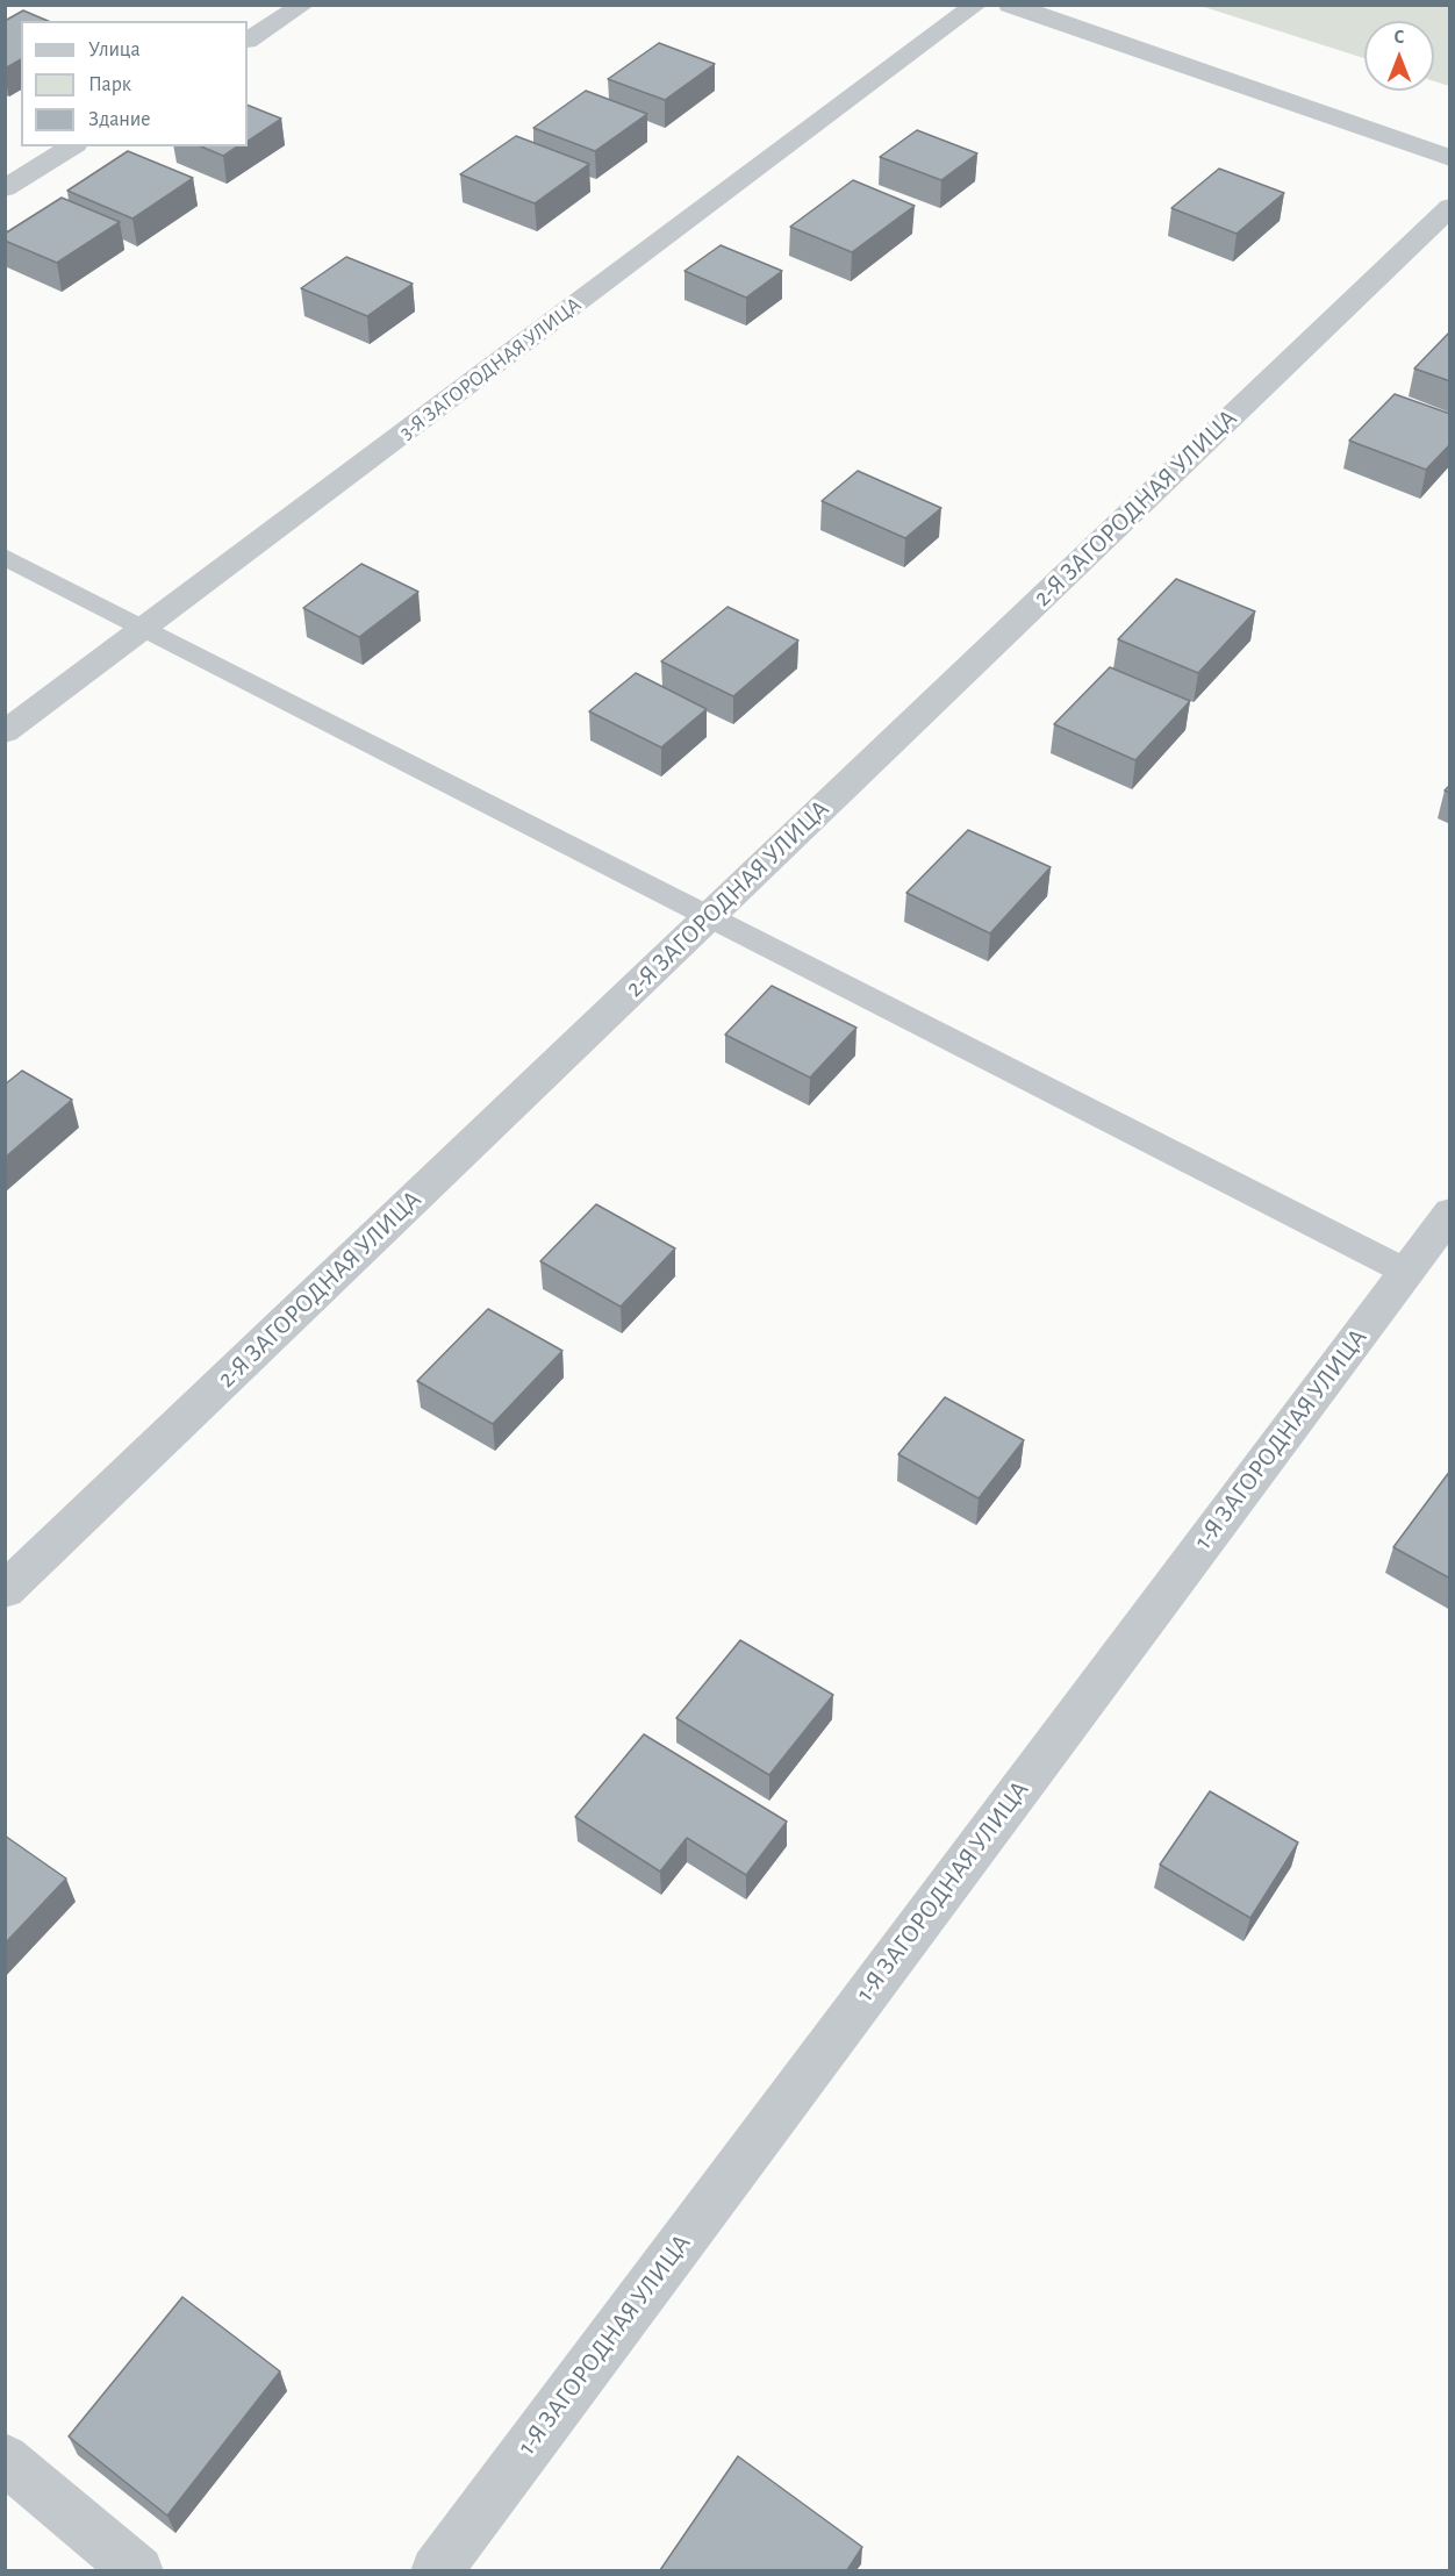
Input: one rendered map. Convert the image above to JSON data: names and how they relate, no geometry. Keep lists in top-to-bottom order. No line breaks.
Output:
{"streets":{"street":["3-Я ЗАГОРОДНАЯ УЛИЦА","2-Я ЗАГОРОДНАЯ УЛИЦА","1-Я ЗАГОРОДНАЯ УЛИЦА"]},"legend":["Улица","Парк","Здание"],"north":"top"}
